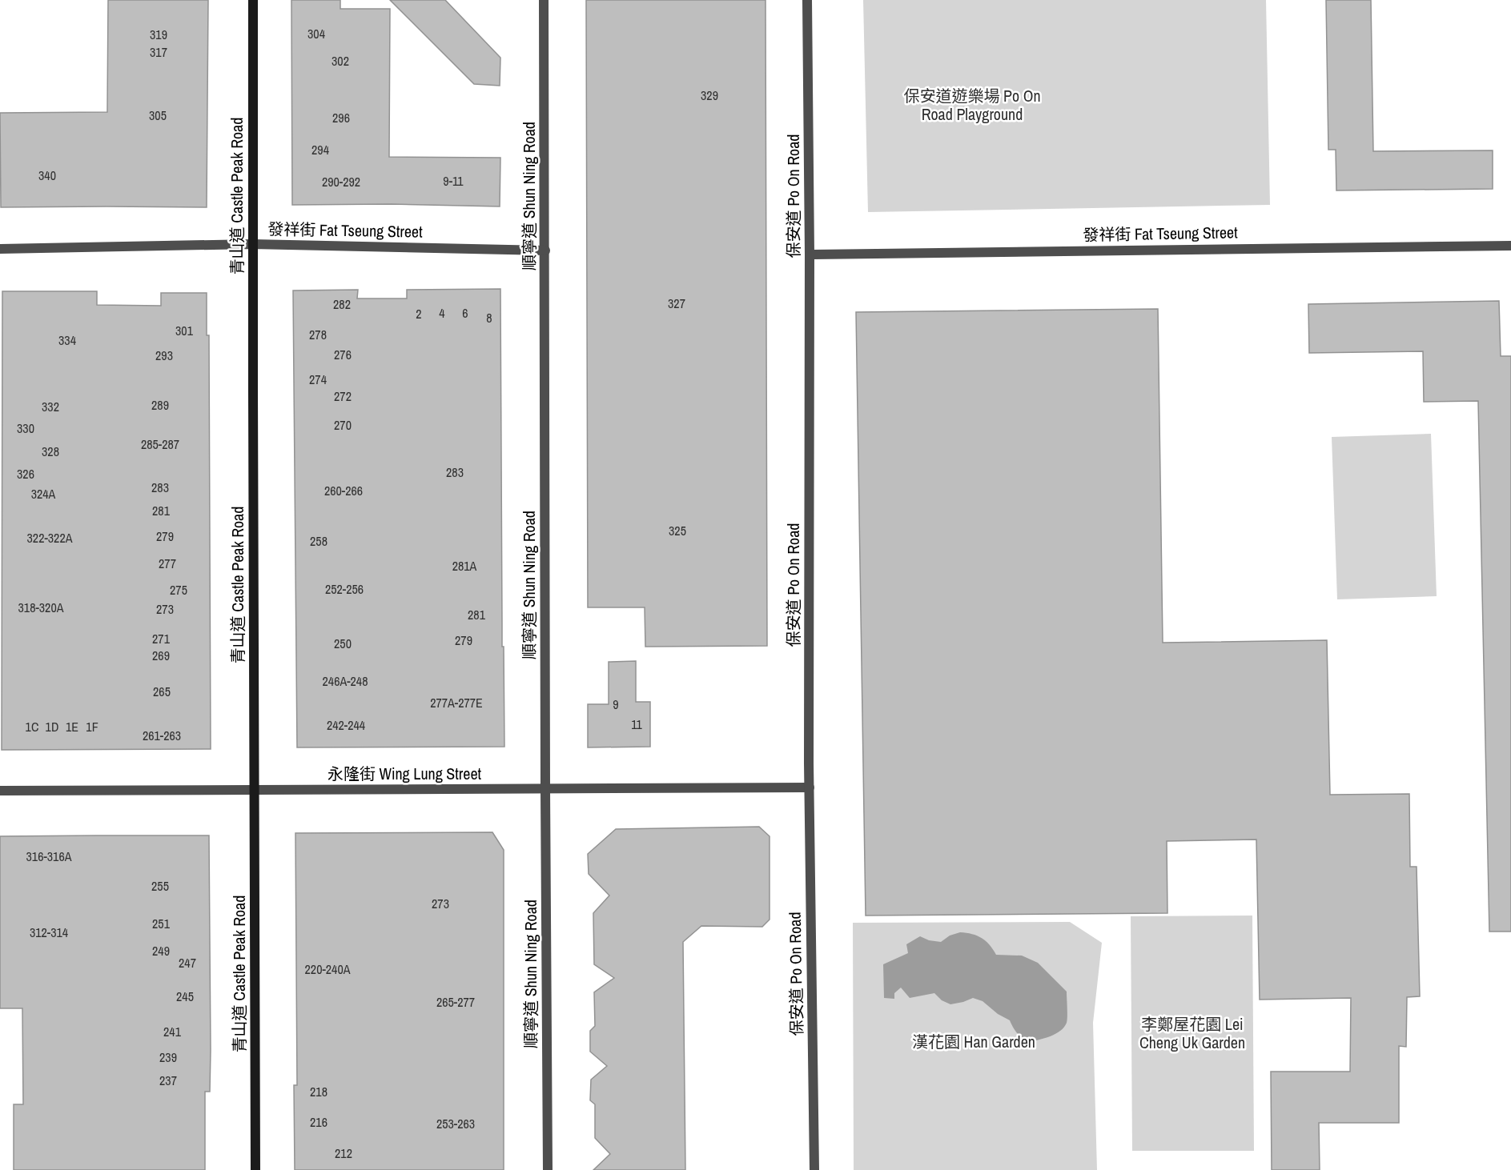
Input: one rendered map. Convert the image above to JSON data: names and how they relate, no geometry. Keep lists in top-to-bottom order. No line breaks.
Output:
{"streets":{"main road":["青山道 Castle Peak Road"],"street":["順寧道 Shun Ning Road","保安道 Po On Road","發祥街 Fat Tseung Street","永隆街 Wing Lung Street"]},"crossings":[["青山道 Castle Peak Road","發祥街 Fat Tseung Street"],["青山道 Castle Peak Road","永隆街 Wing Lung Street"],["順寧道 Shun Ning Road","發祥街 Fat Tseung Street"],["順寧道 Shun Ning Road","永隆街 Wing Lung Street"],["保安道 Po On Road","發祥街 Fat Tseung Street"],["保安道 Po On Road","永隆街 Wing Lung Street"]],"parks":["保安道遊樂場 Po On Road Playground","李鄭屋花園 Lei Cheng Uk Garden","漢花園 Han Garden"],"house_numbers":["304","319","317","302","329","305","296","294","340","9-11","290-292","327","282","4","6","2","8","301","278","334","276","293","274","272","289","332","270","330","285-287","328","283","326","283","260-266","324A","281","325","279","322-322A","258","277","281A","252-256","275","318-320A","273","281","271","279","250","269","246A-248","265","277A-277E","9","11","242-244","1C","1D","1E","1F","261-263","316-316A","255","273","251","312-314","249","247","220-240A","245","265-277","241","239","237","218","216","253-263","212"]}
